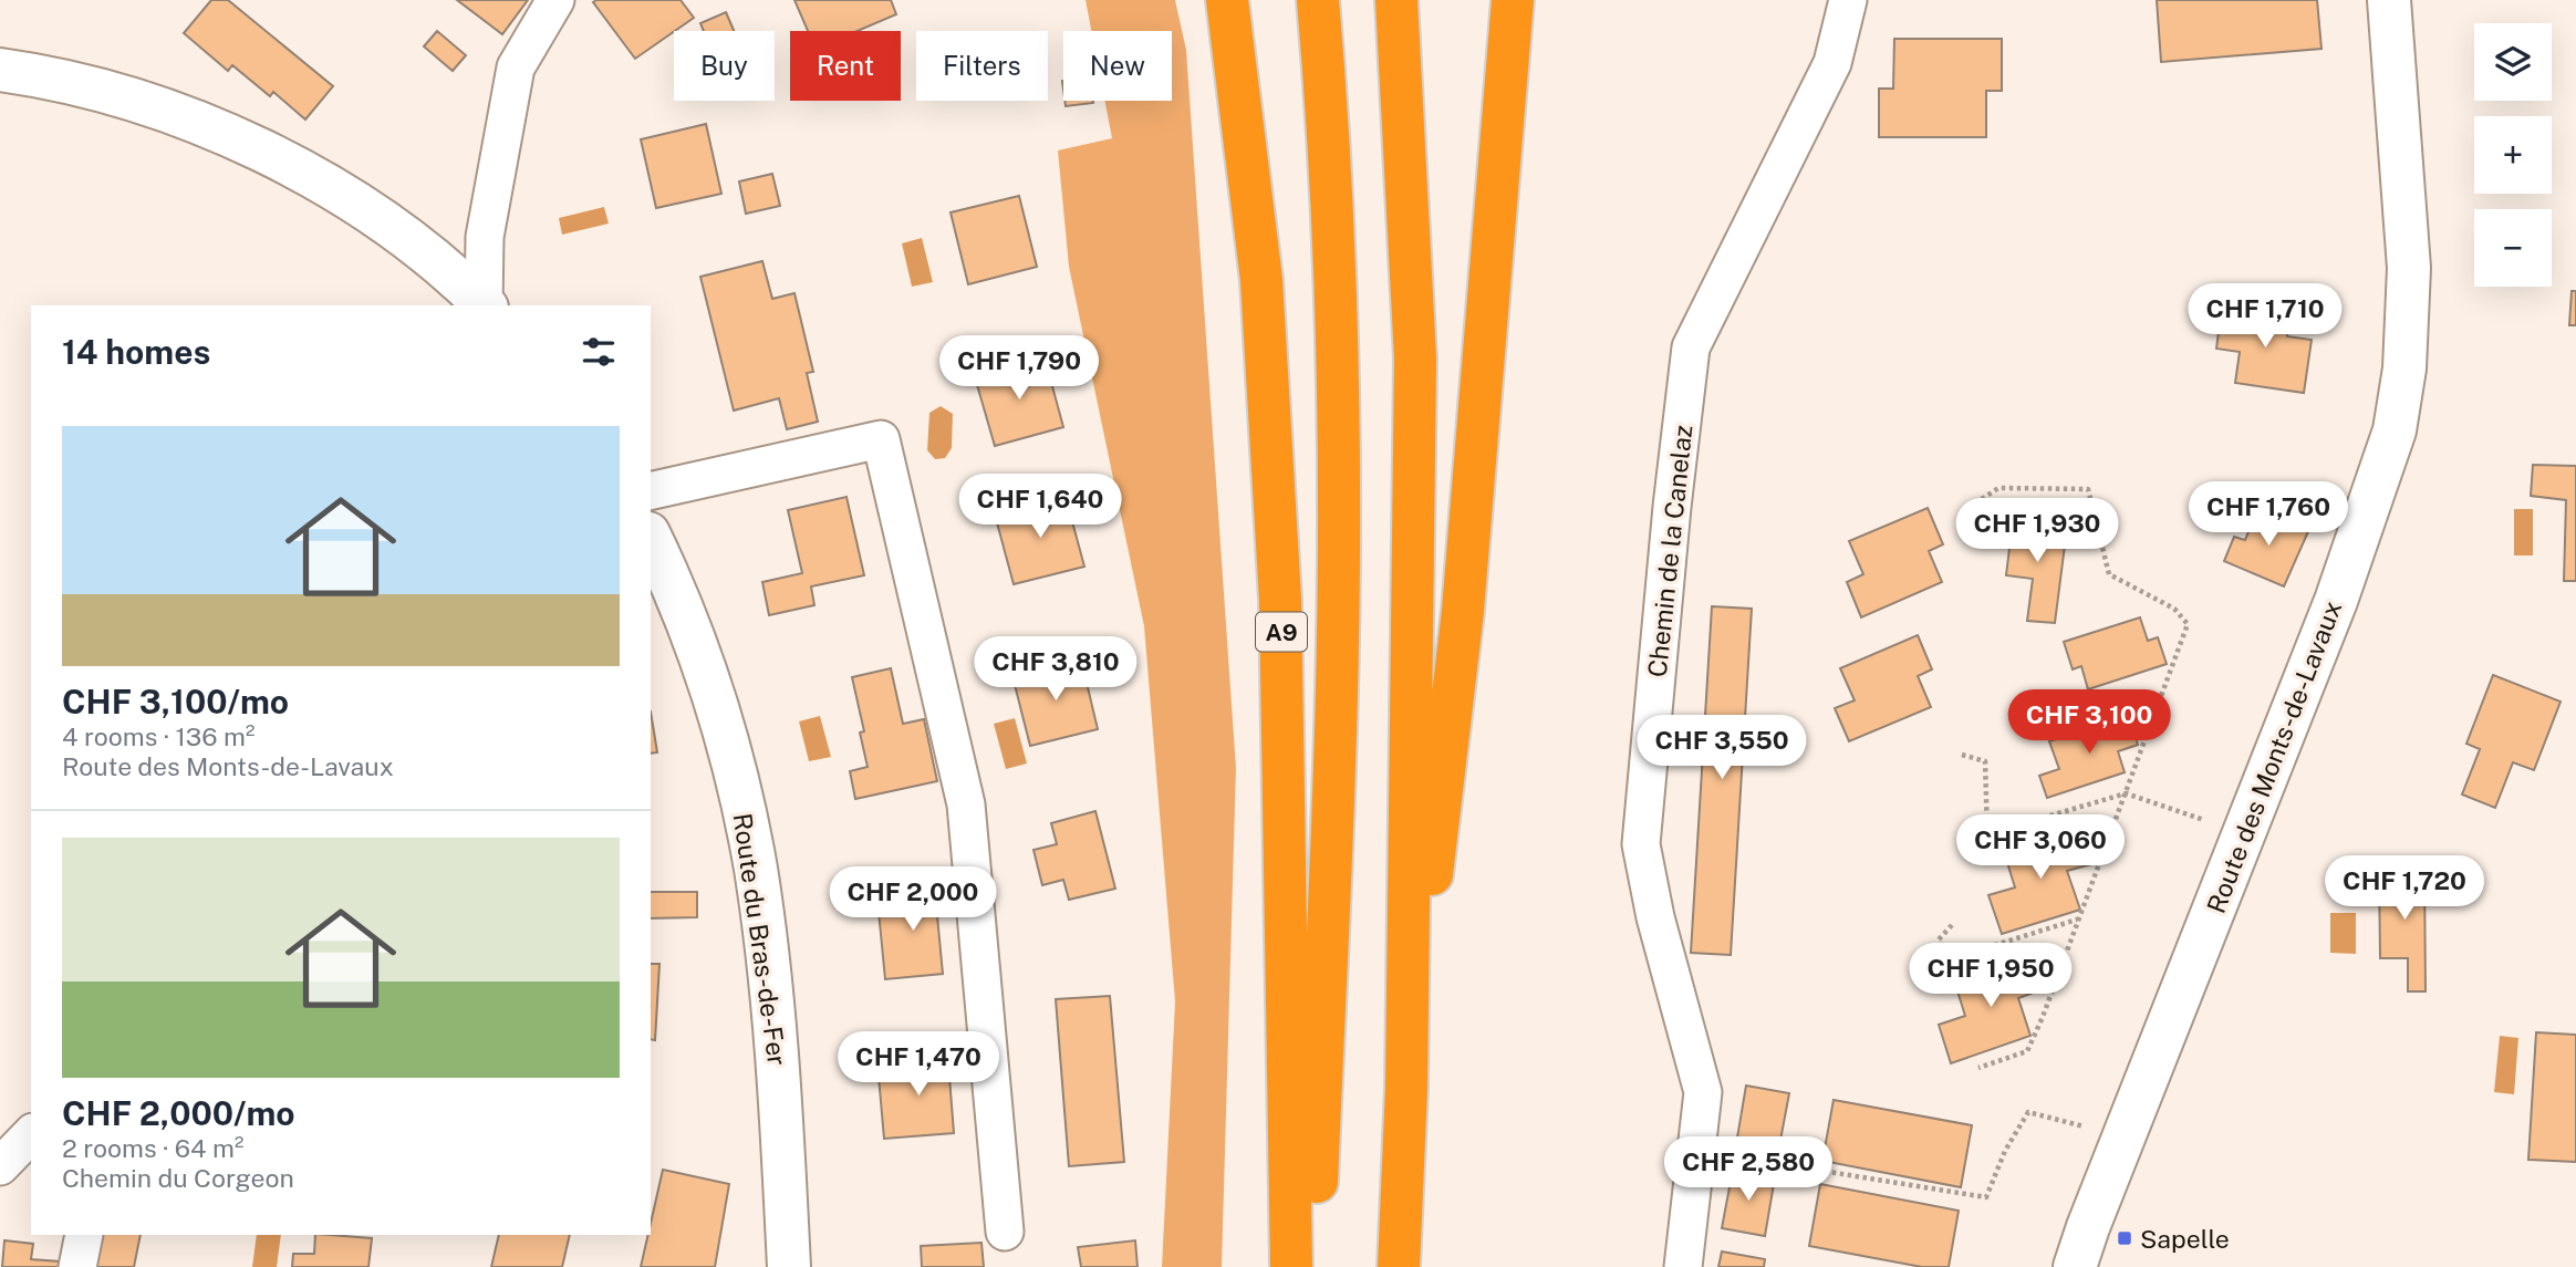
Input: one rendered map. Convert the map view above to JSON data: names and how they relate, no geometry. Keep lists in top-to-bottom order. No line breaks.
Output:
{"streets":{"highway":["A9"],"street":["Chemin de la Canelaz","Route des Monts-de-Lavaux","Route du Bras-de-Fer"]},"places":{"transit":["Sapelle"]},"page":{"map_buttons":["+","−"],"chip":["Buy","Rent","Filters","New"],"price":["CHF 1,710","CHF 1,790","CHF 1,640","CHF 1,760","CHF 1,930","CHF 3,810","CHF 3,100","CHF 3,550","CHF 3,060","CHF 1,720","CHF 2,000","CHF 1,950","CHF 1,470","CHF 2,580"],"heading":"14 homes","list":[{"name":"CHF 3,100/mo","note":"4 rooms · 136 m² · Route des Monts-de-Lavaux"},{"name":"CHF 2,000/mo","note":"2 rooms · 64 m² · Chemin du Corgeon"}]}}
